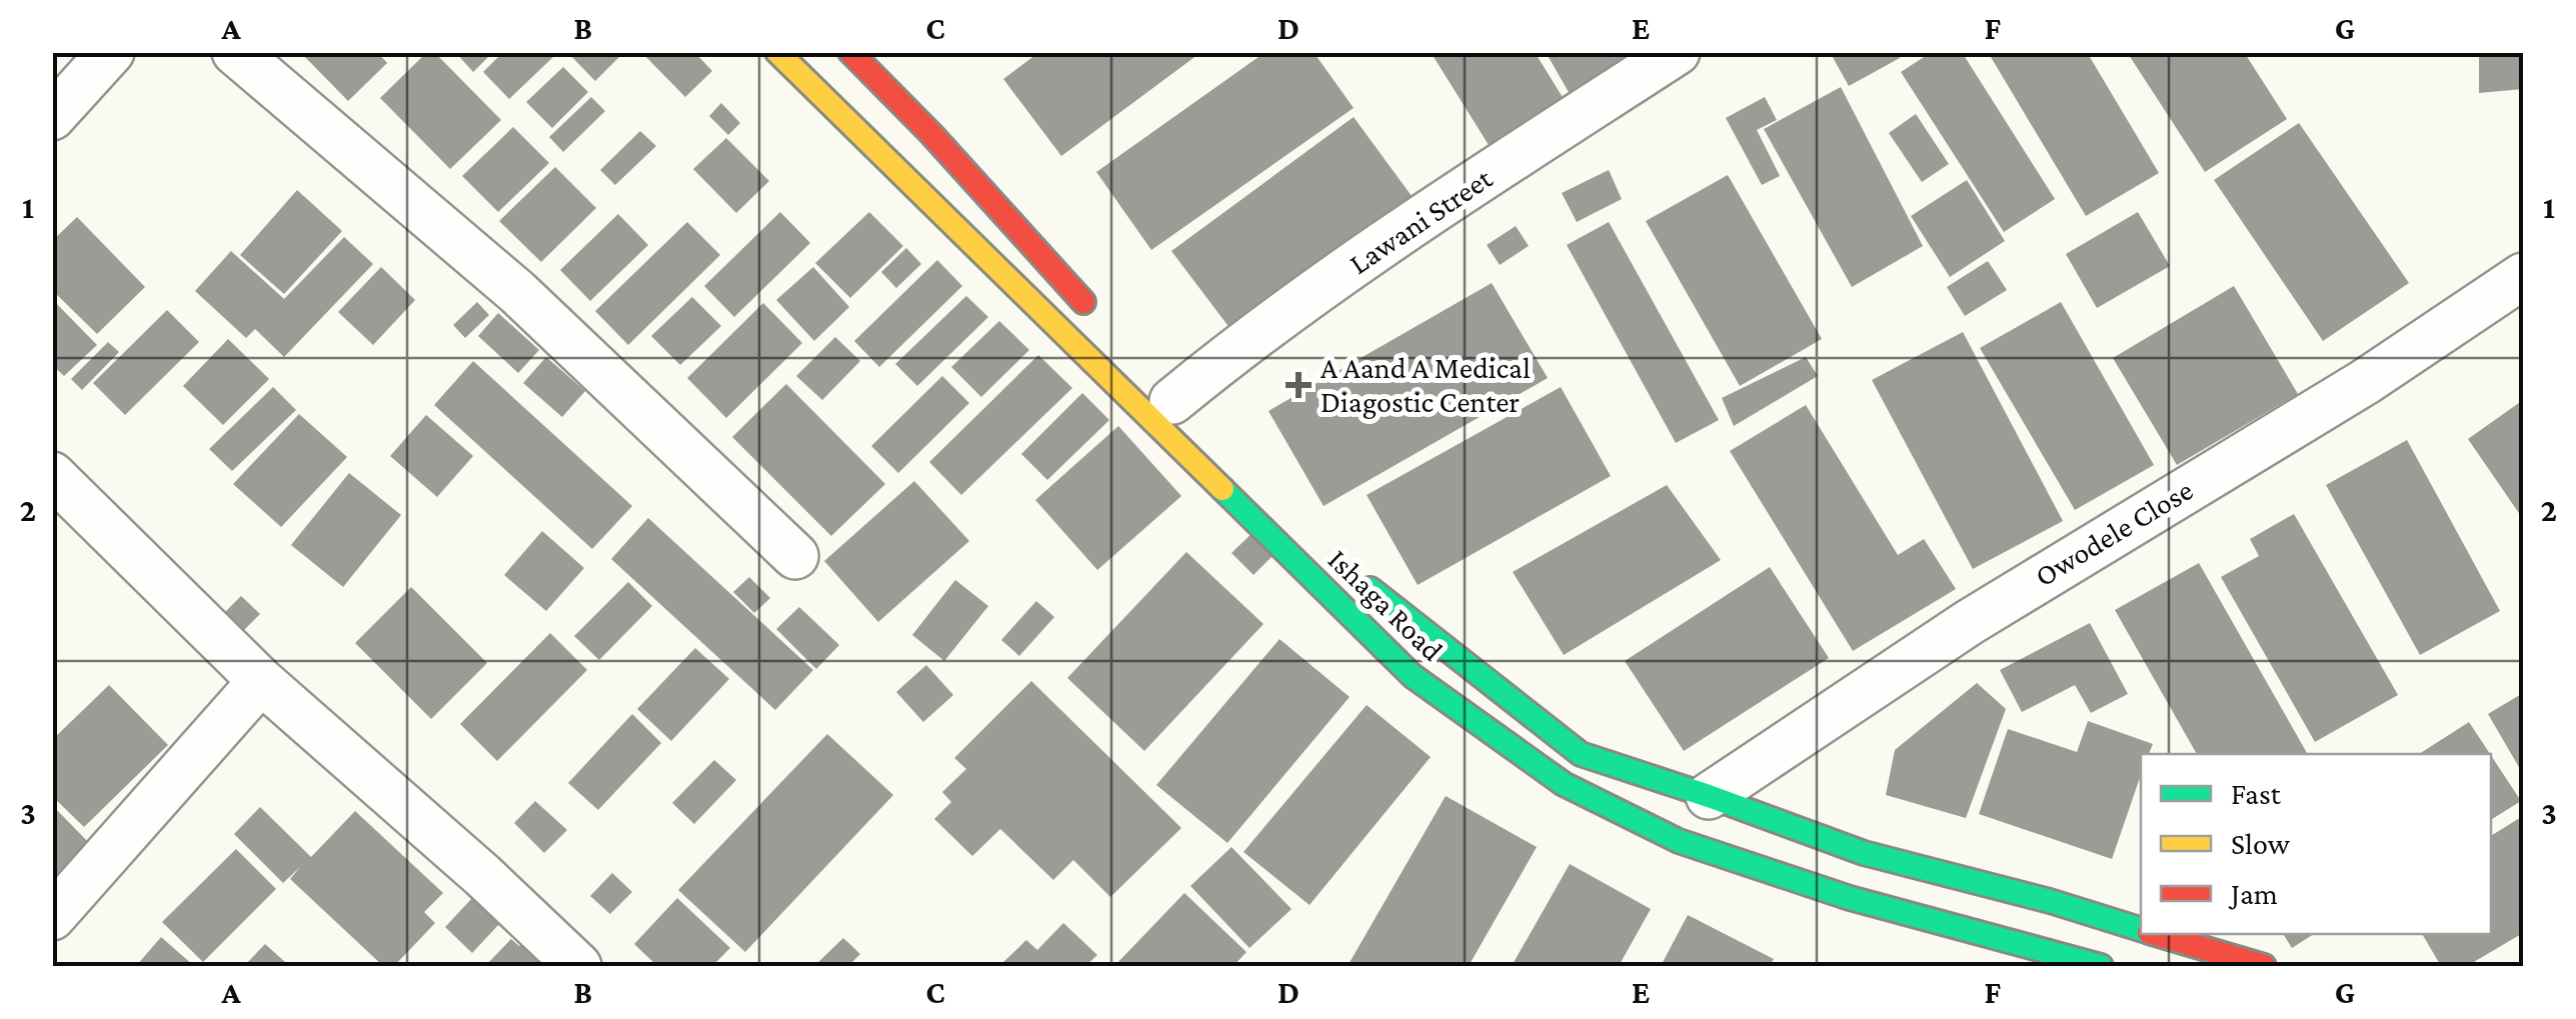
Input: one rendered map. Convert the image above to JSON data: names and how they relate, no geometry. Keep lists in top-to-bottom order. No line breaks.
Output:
{"streets":{"main road":["Ishaga Road"],"street":["Lawani Street","Owodele Close"]},"crossings":[["Owodele Close","Ishaga Road"]],"places":{"health":["A Aand A Medical Diagostic Center"]},"legend":["Fast","Slow","Jam"],"grid":{"columns":["A","B","C","D","E","F","G"],"rows":["1","2","3"]}}
